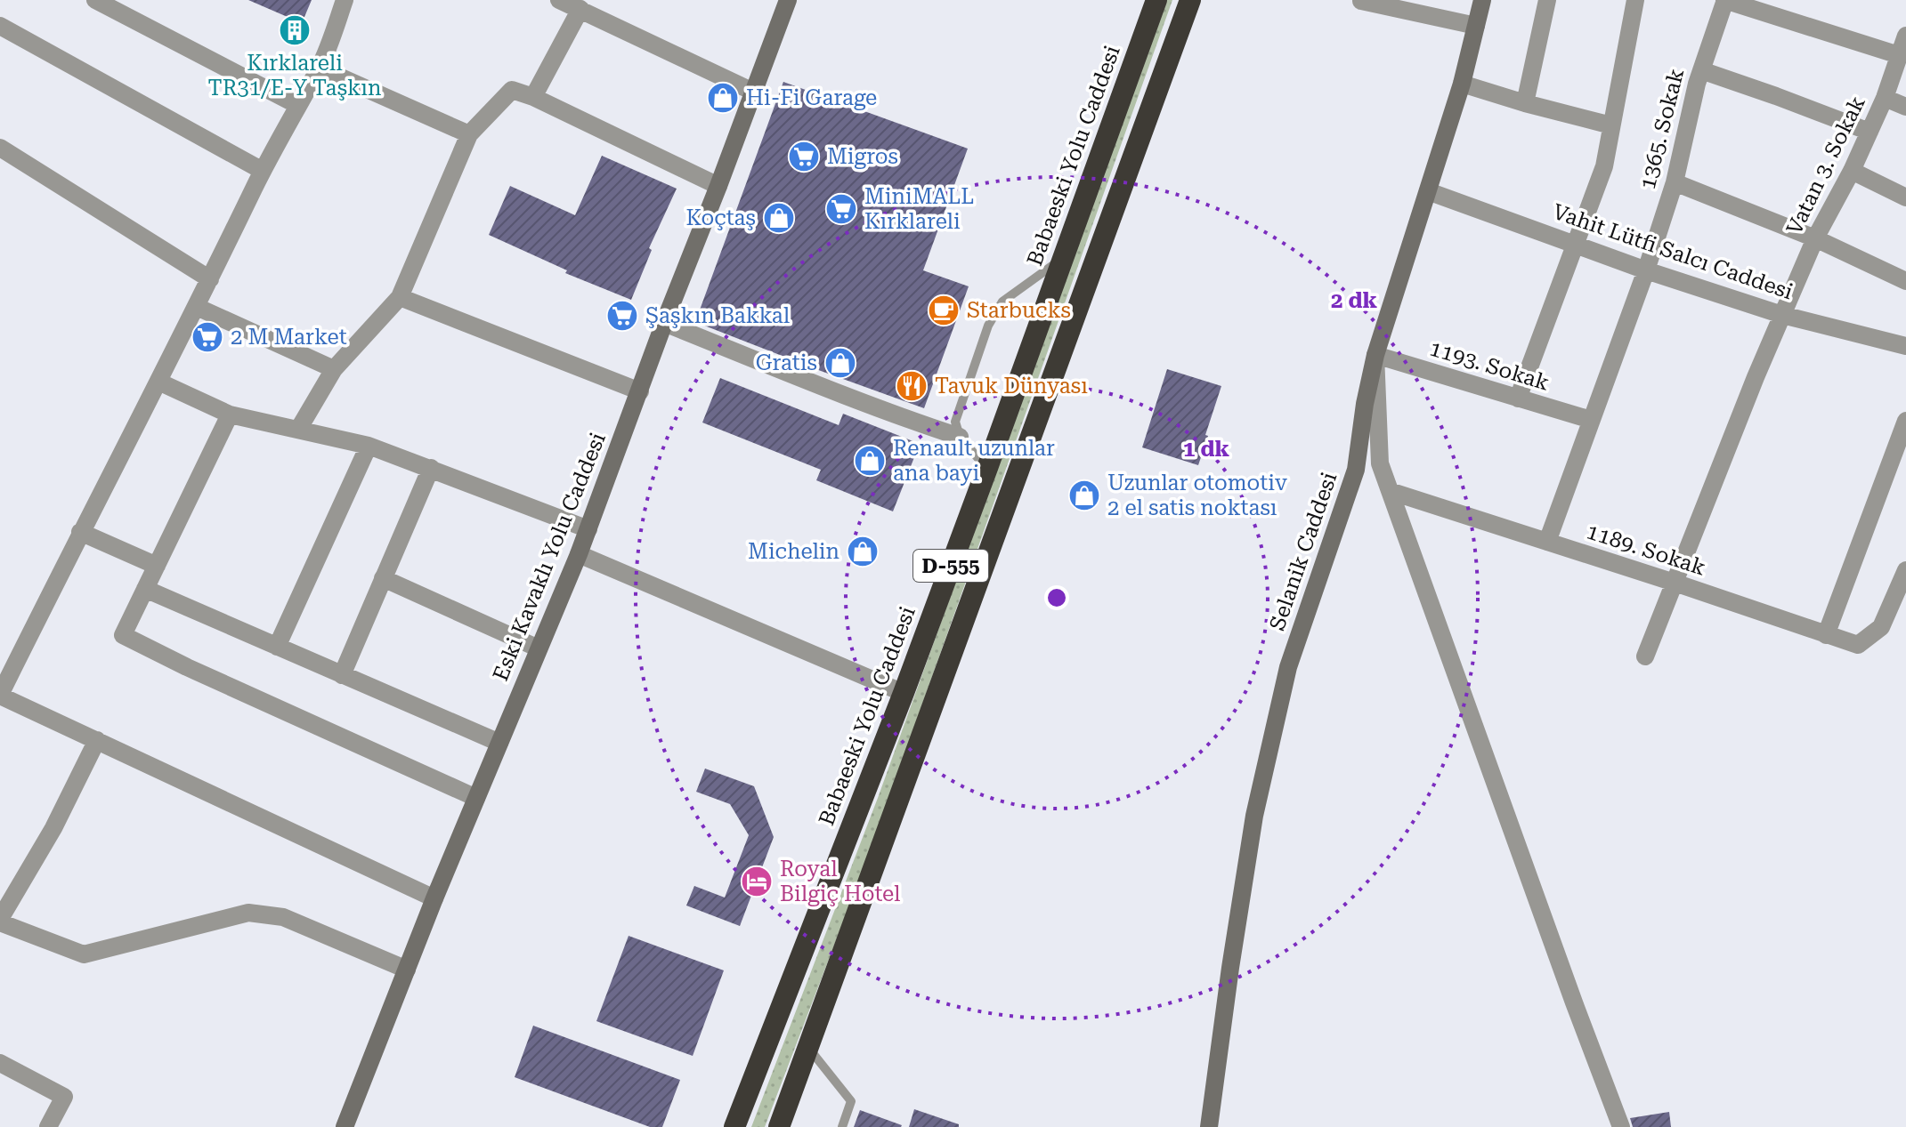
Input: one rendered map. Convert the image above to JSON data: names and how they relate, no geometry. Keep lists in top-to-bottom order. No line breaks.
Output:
{"streets":{"highway":["Babaeski Yolu Caddesi","D-555"],"street":["1365. Sokak","Vatan 3. Sokak","Vahit Lütfi Salcı Caddesi","1193. Sokak","1189. Sokak","Selanik Caddesi","Eski Kavaklı Yolu Caddesi"]},"crossings":[["1365. Sokak","Vahit Lütfi Salcı Caddesi"],["1365. Sokak","1193. Sokak"],["1365. Sokak","1189. Sokak"],["Vatan 3. Sokak","Vahit Lütfi Salcı Caddesi"],["Vatan 3. Sokak","1189. Sokak"],["Vahit Lütfi Salcı Caddesi","Selanik Caddesi"],["1193. Sokak","Selanik Caddesi"]],"places":{"building":["Kırklareli TR31/E-Y Taşkın"],"shop":["Hi-Fi Garage","Koçtaş","Gratis","Renault uzunlar ana bayi","Uzunlar otomotiv 2 el satis noktası","Michelin"],"supermarket":["Migros","MiniMALL Kırklareli","Şaşkın Bakkal","2 M Market"],"cafe":["Starbucks"],"restaurant":["Tavuk Dünyası"],"hotel":["Royal Bilgiç Hotel"]},"rings":["2 dk","1 dk"]}
